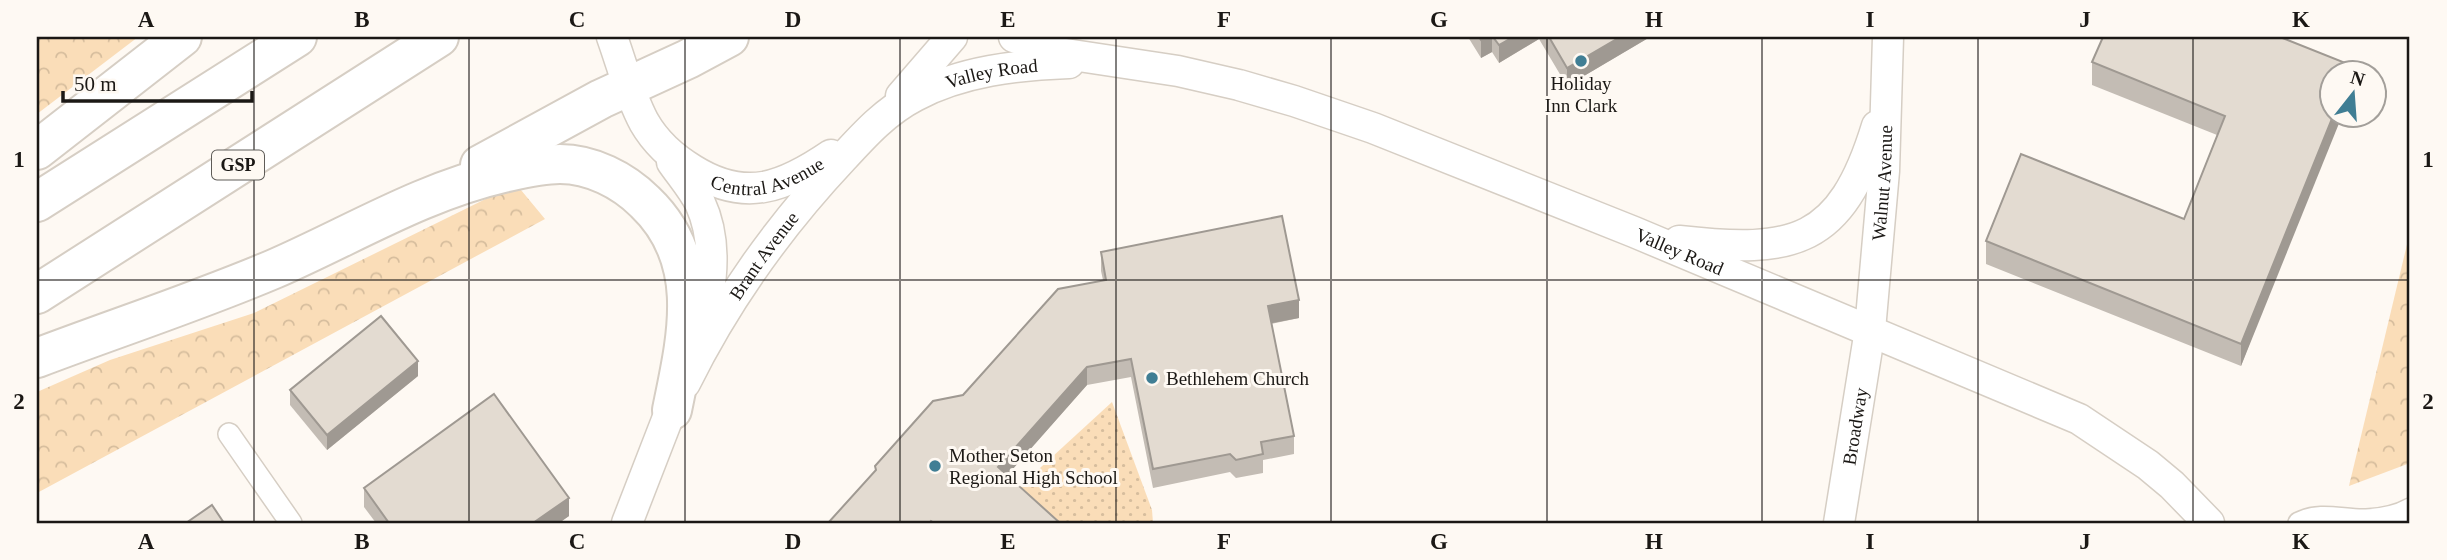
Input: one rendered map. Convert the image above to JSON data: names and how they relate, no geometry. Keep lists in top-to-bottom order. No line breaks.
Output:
{"streets":{"highway":["GSP"],"street":["Valley Road","Central Avenue","Walnut Avenue","Brant Avenue","Broadway"]},"crossings":[["Valley Road","Central Avenue"],["Valley Road","Walnut Avenue"],["Valley Road","Brant Avenue"],["Valley Road","Broadway"],["Central Avenue","Brant Avenue"],["Walnut Avenue","Broadway"]],"places":["Holiday Inn Clark","Bethlehem Church","Mother Seton Regional High School"],"scale_bar":"50 m","north":"top","grid":{"columns":["A","B","C","D","E","F","G","H","I","J","K"],"rows":["1","2"]}}
